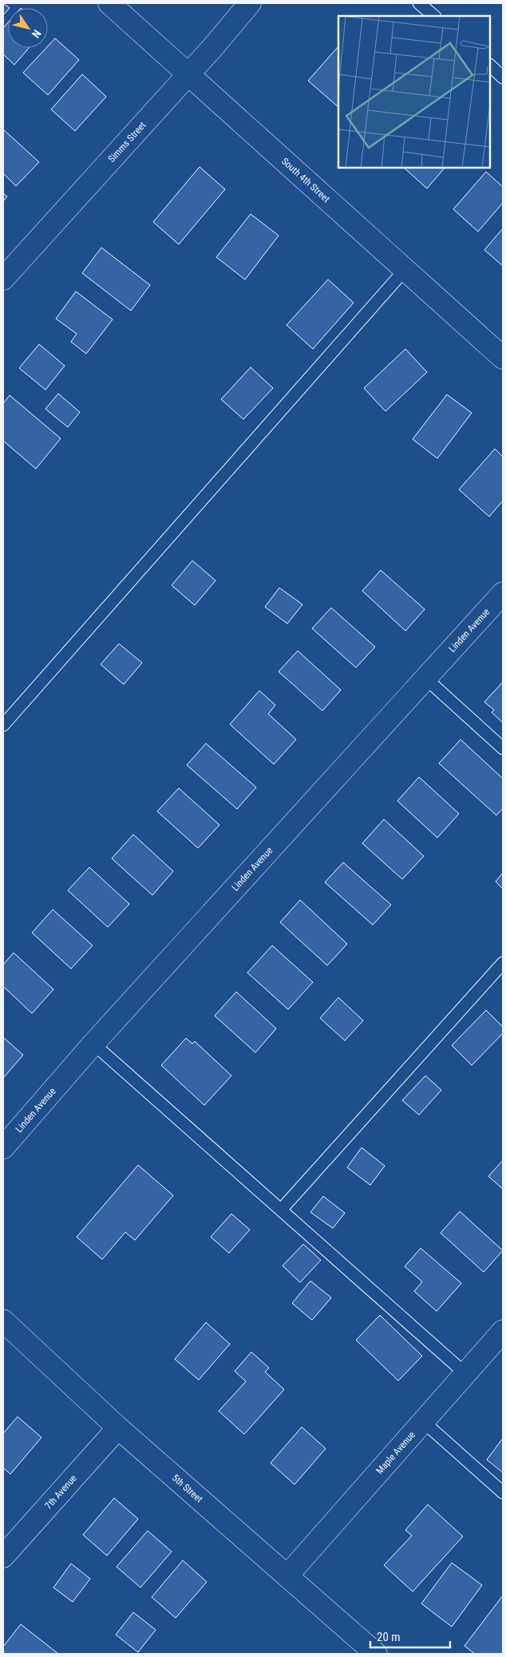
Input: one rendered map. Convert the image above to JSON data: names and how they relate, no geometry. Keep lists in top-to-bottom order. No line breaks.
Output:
{"streets":{"street":["Simms Street","South 4th Street","Linden Avenue","Maple Avenue","5th Street","7th Avenue"]},"crossings":[["Simms Street","South 4th Street"],["Maple Avenue","5th Street"],["5th Street","7th Avenue"]],"scale_bar":"20 m","north":"bottom right"}
